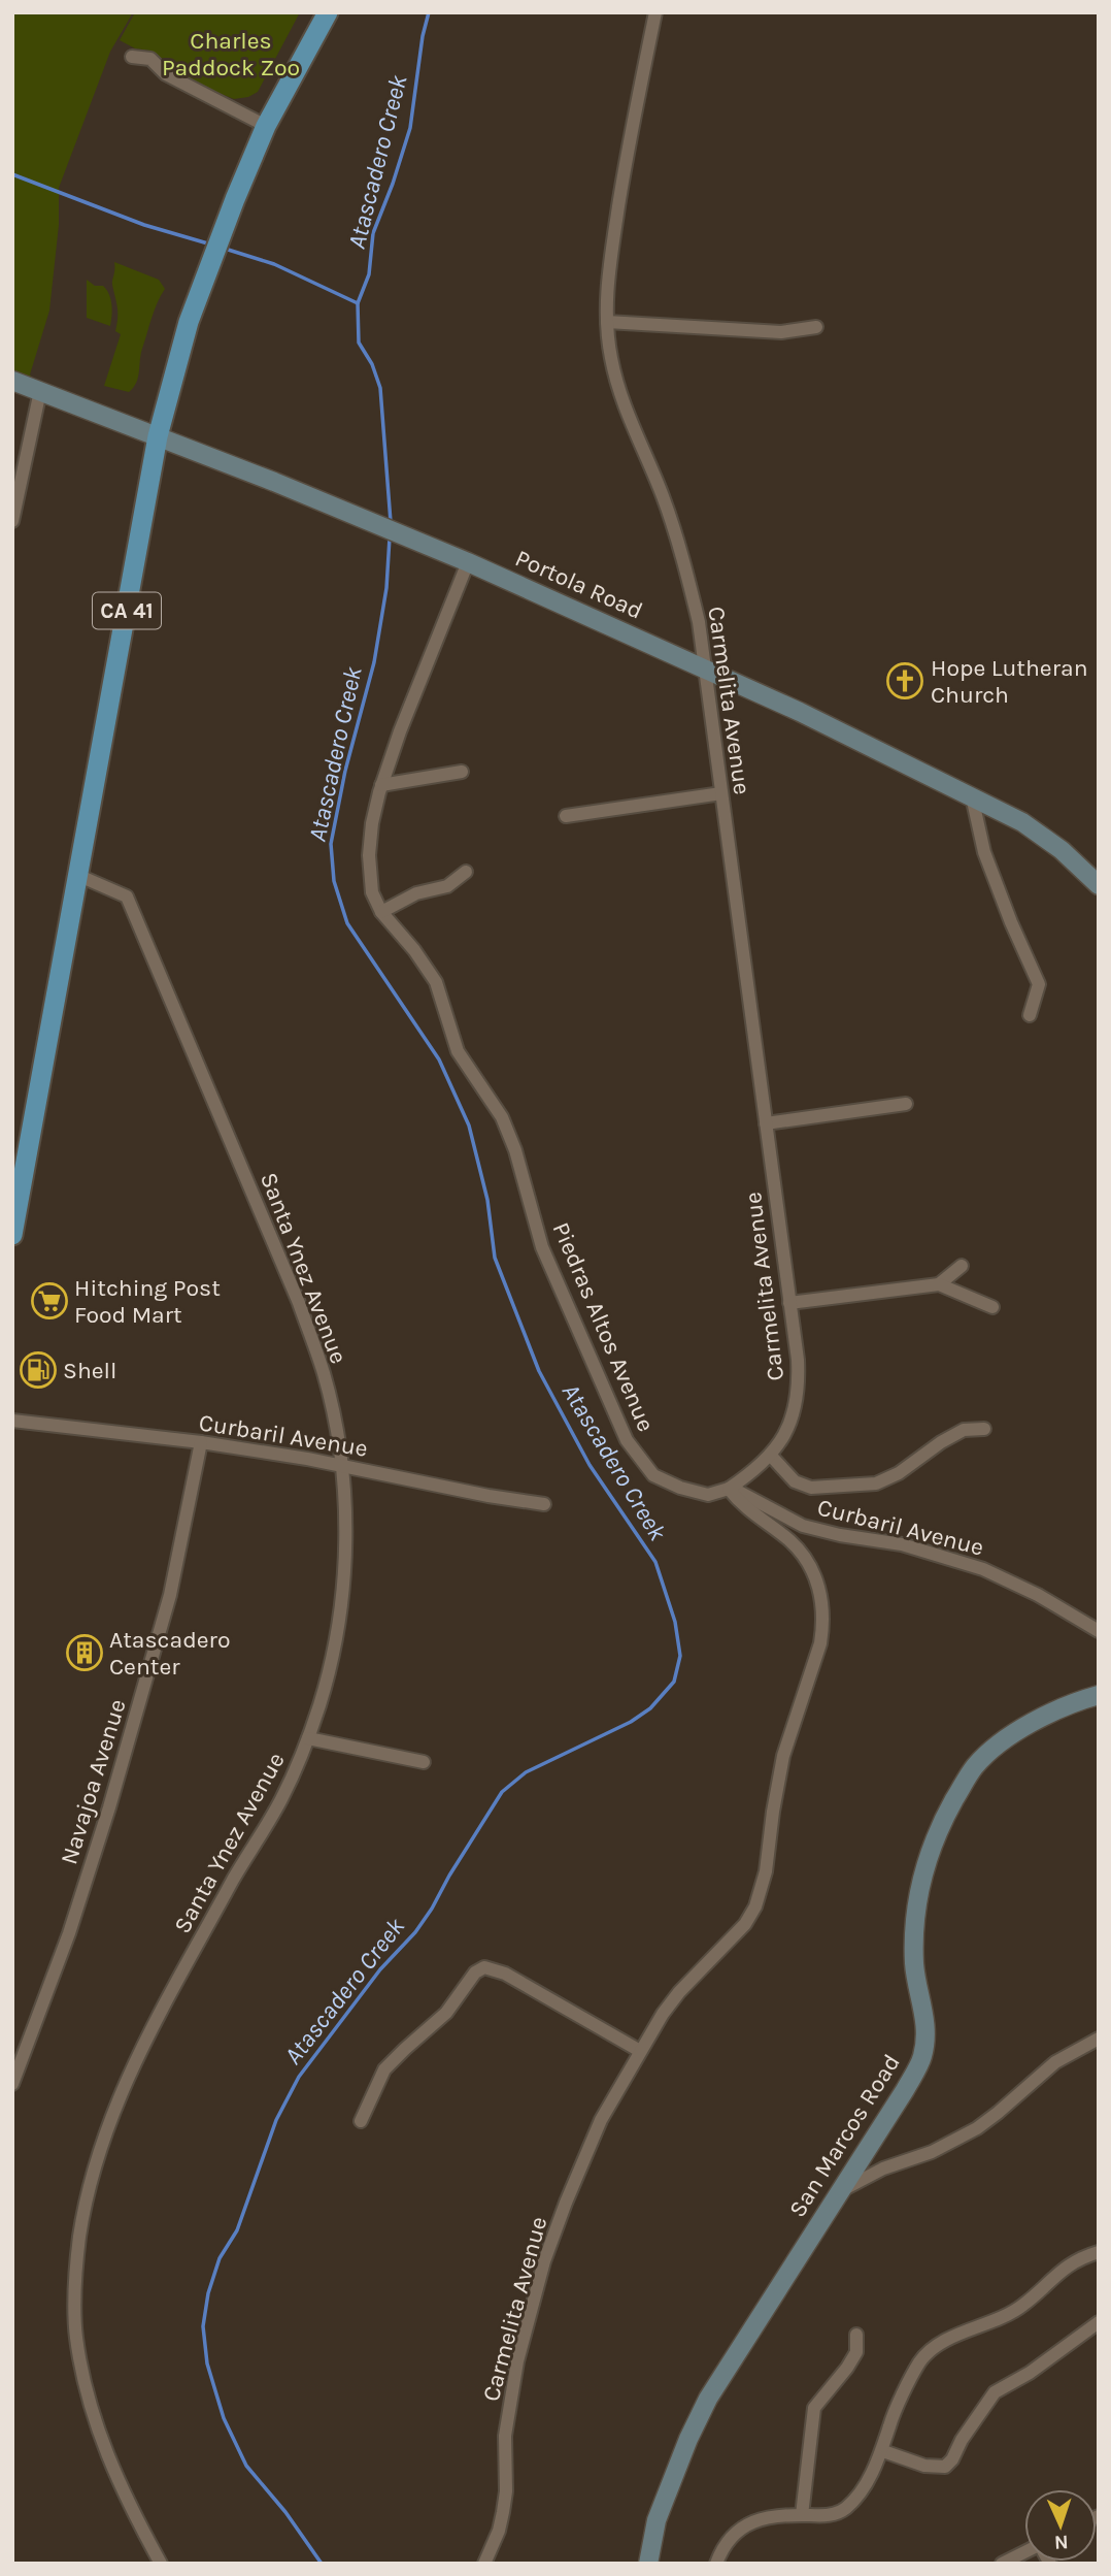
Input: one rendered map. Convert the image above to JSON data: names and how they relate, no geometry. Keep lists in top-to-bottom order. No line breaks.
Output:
{"streets":{"main road":["CA 41"],"street":["Portola Road","Carmelita Avenue","Santa Ynez Avenue","Piedras Altos Avenue","Curbaril Avenue","Navajoa Avenue","San Marcos Road"]},"crossings":[["Portola Road","CA 41"],["Portola Road","Carmelita Avenue"],["Portola Road","Piedras Altos Avenue"],["CA 41","Santa Ynez Avenue"],["Carmelita Avenue","Piedras Altos Avenue"],["Carmelita Avenue","Curbaril Avenue"],["Santa Ynez Avenue","Curbaril Avenue"],["Piedras Altos Avenue","Curbaril Avenue"],["Curbaril Avenue","Navajoa Avenue"]],"water":["Atascadero Creek"],"parks":["Charles Paddock Zoo"],"places":{"church":["Hope Lutheran Church"],"supermarket":["Hitching Post Food Mart"],"fuel station":["Shell"],"building":["Atascadero Center"]},"north":"bottom"}
